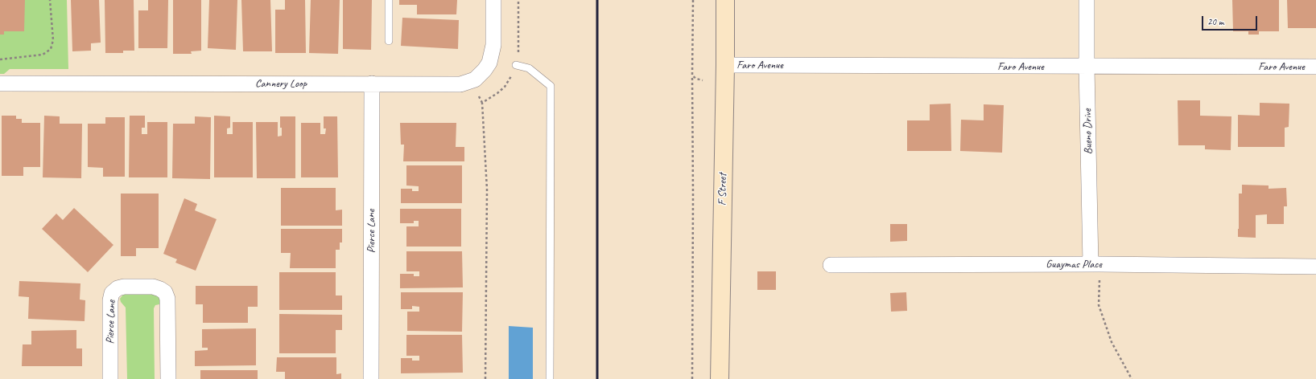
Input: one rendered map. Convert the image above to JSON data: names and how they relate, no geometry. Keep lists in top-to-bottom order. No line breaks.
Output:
{"streets":{"street":["Faro Avenue","Cannery Loop","Bueno Drive","F Street","Pierce Lane","Guaymas Place"]},"crossings":[["Faro Avenue","Bueno Drive"],["Faro Avenue","F Street"],["Cannery Loop","Pierce Lane"],["Bueno Drive","Guaymas Place"]],"scale_bar":"20 m"}
